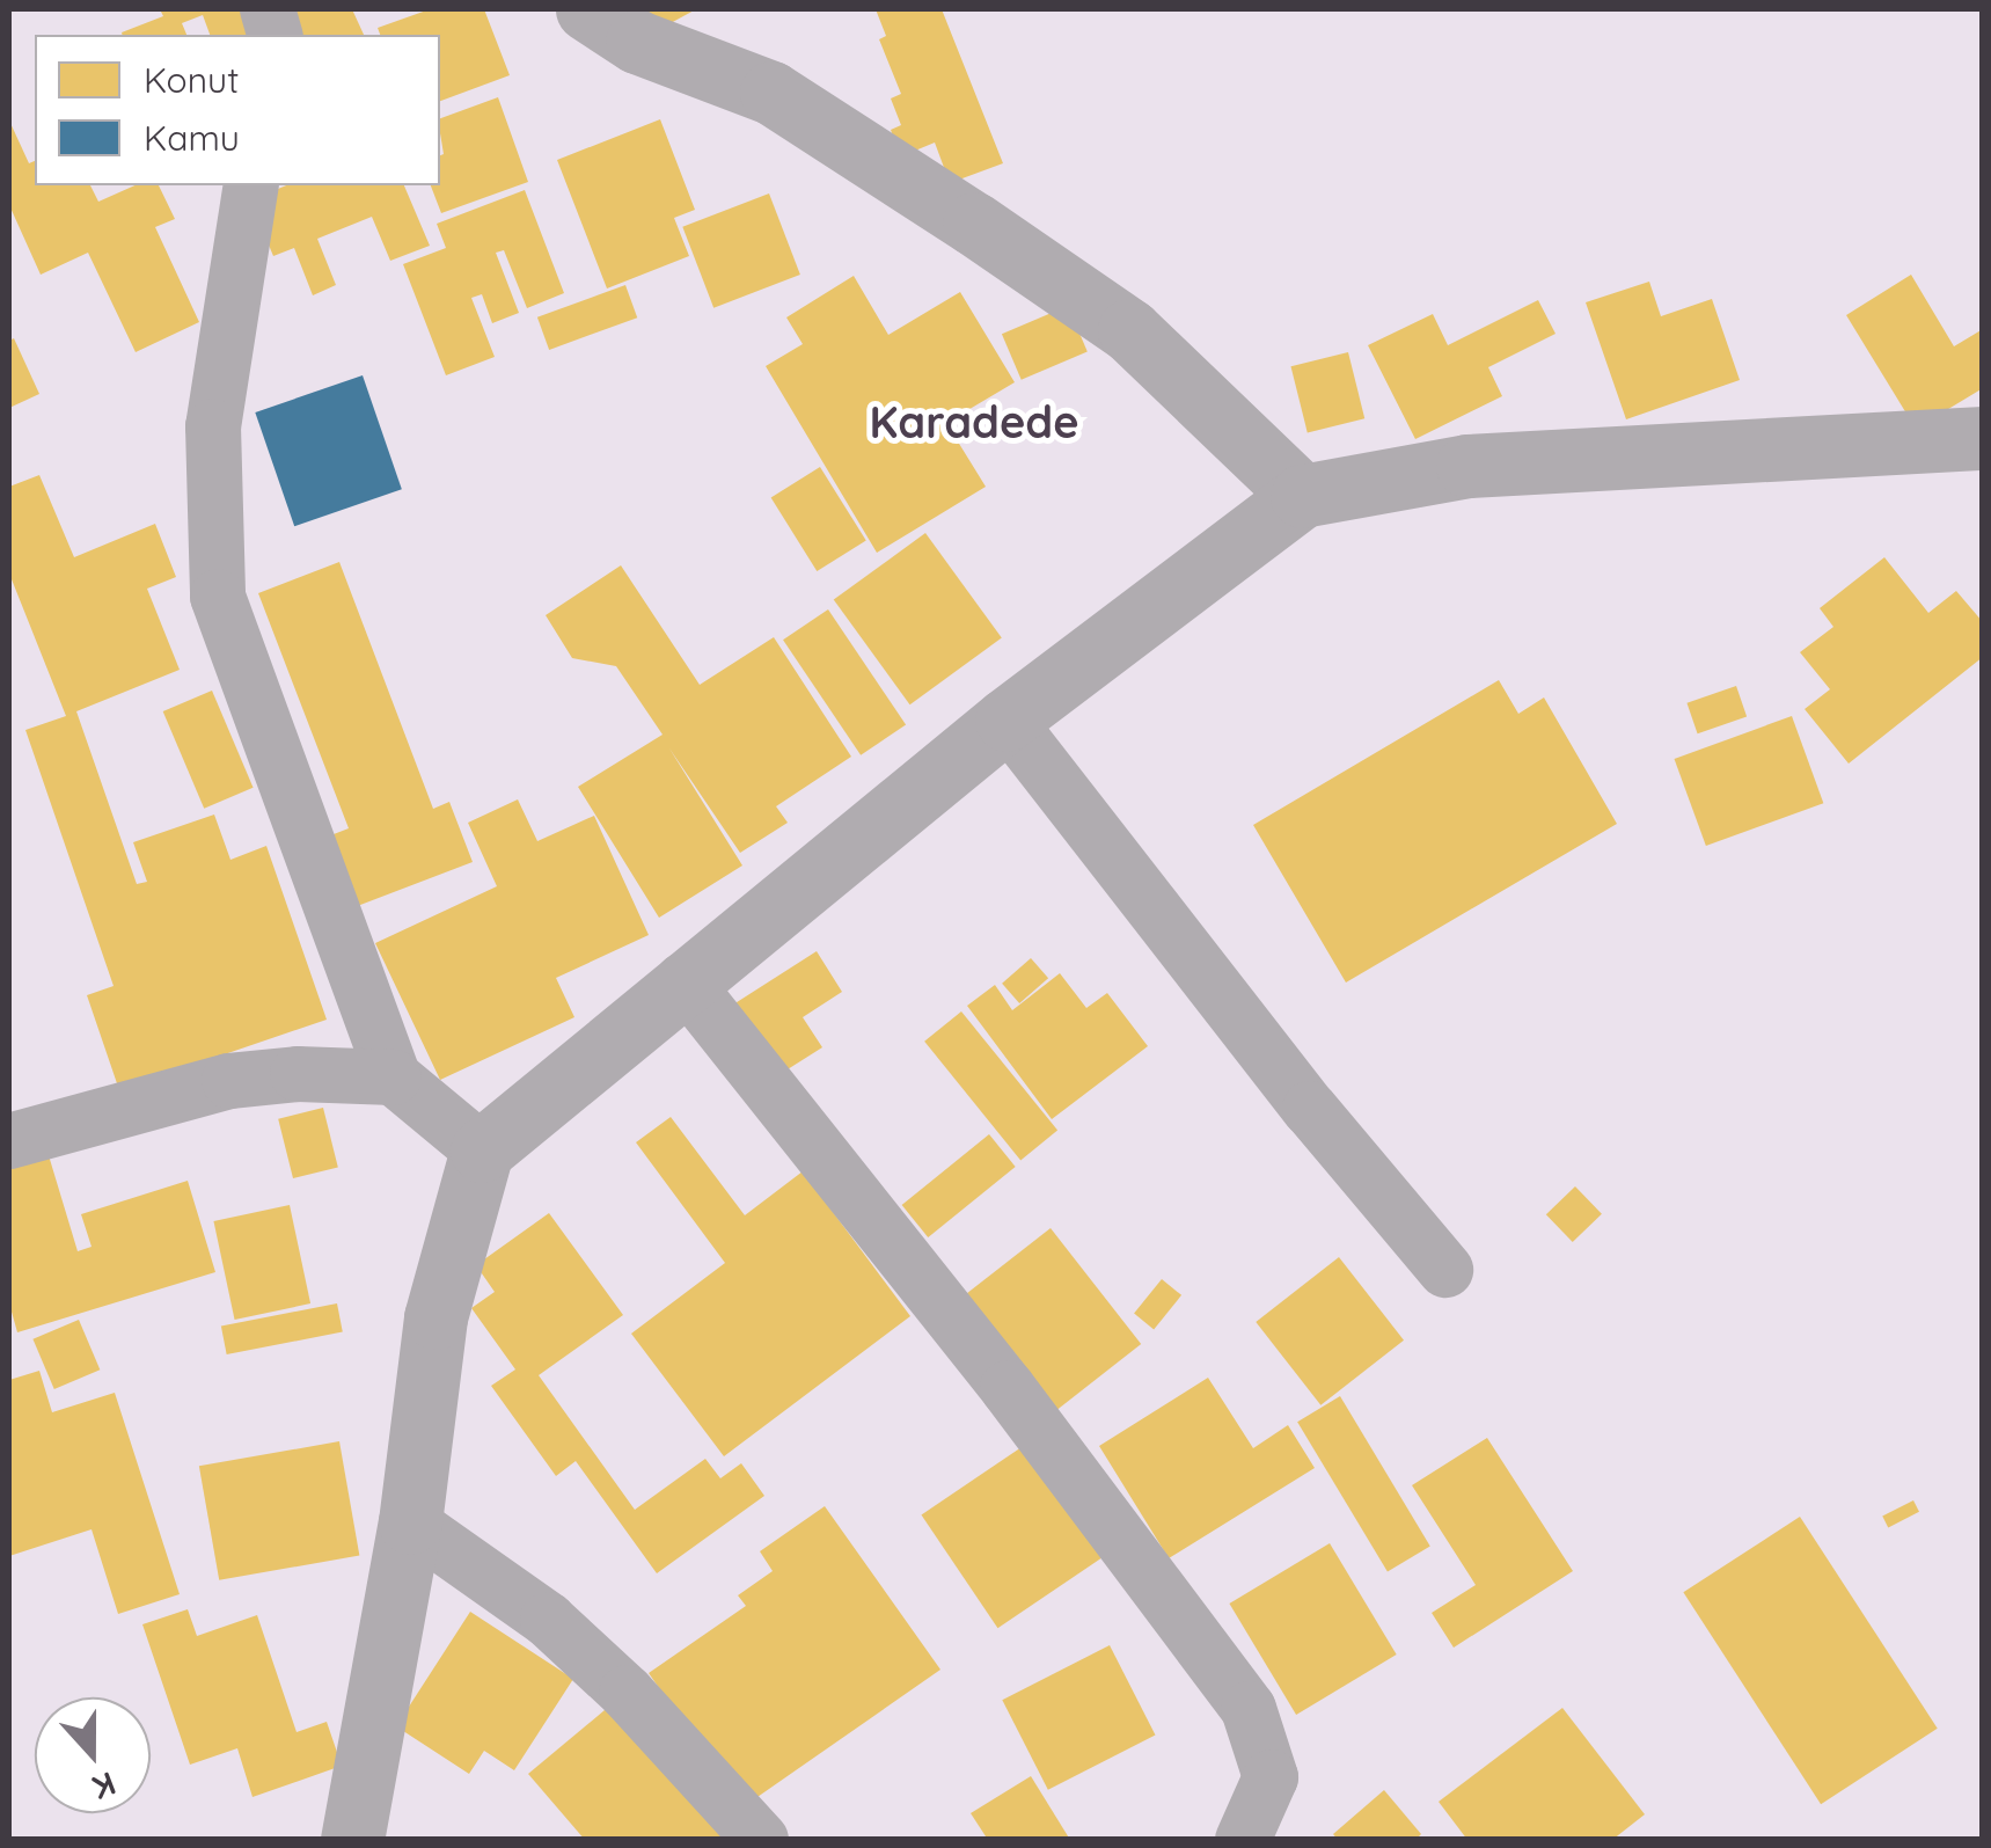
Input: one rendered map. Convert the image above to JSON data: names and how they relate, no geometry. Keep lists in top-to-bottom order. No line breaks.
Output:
{"districts":["Karadede"],"legend":["Konut","Kamu"],"north":"bottom"}
